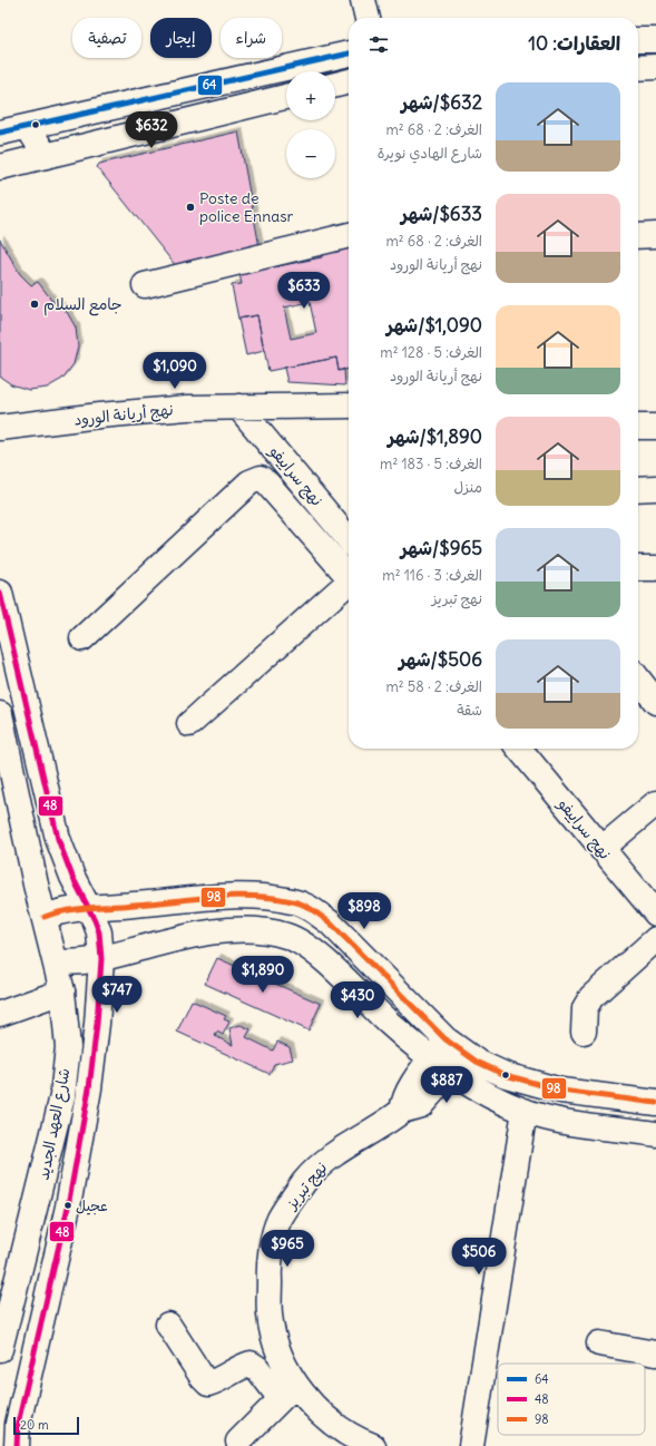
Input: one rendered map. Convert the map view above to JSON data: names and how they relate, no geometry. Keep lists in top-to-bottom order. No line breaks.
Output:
{"streets":{"street":["نهج أريانة الورود","نهج سراييفو","شارع العهد الجديد","نهج تبريز"]},"crossings":[["نهج أريانة الورود","نهج سراييفو"]],"places":["Poste de police Ennasr","جامع السلام","عجيل"],"lines":["transit line 64","transit line 48","transit line 98"],"legend":["64","48","98"],"scale_bar":"20 m","page":{"chip":["شراء","إيجار","تصفية"],"heading":"العقارات: 10","map_buttons":["+","−"],"list":[{"name":"$632/شهر","note":"الغرف: 2 · 68 m² · شارع الهادي نويرة"},{"name":"$633/شهر","note":"الغرف: 2 · 68 m² · نهج أريانة الورود"},{"name":"$1,090/شهر","note":"الغرف: 5 · 128 m² · نهج أريانة الورود"},{"name":"$1,890/شهر","note":"الغرف: 5 · 183 m² · منزل"},{"name":"$965/شهر","note":"الغرف: 3 · 116 m² · نهج تبريز"},{"name":"$506/شهر","note":"الغرف: 2 · 58 m² · شقة"}],"price":["$632","$633","$1,090","$898","$1,890","$747","$430","$887","$965","$506"],"scale":"20 m"}}
